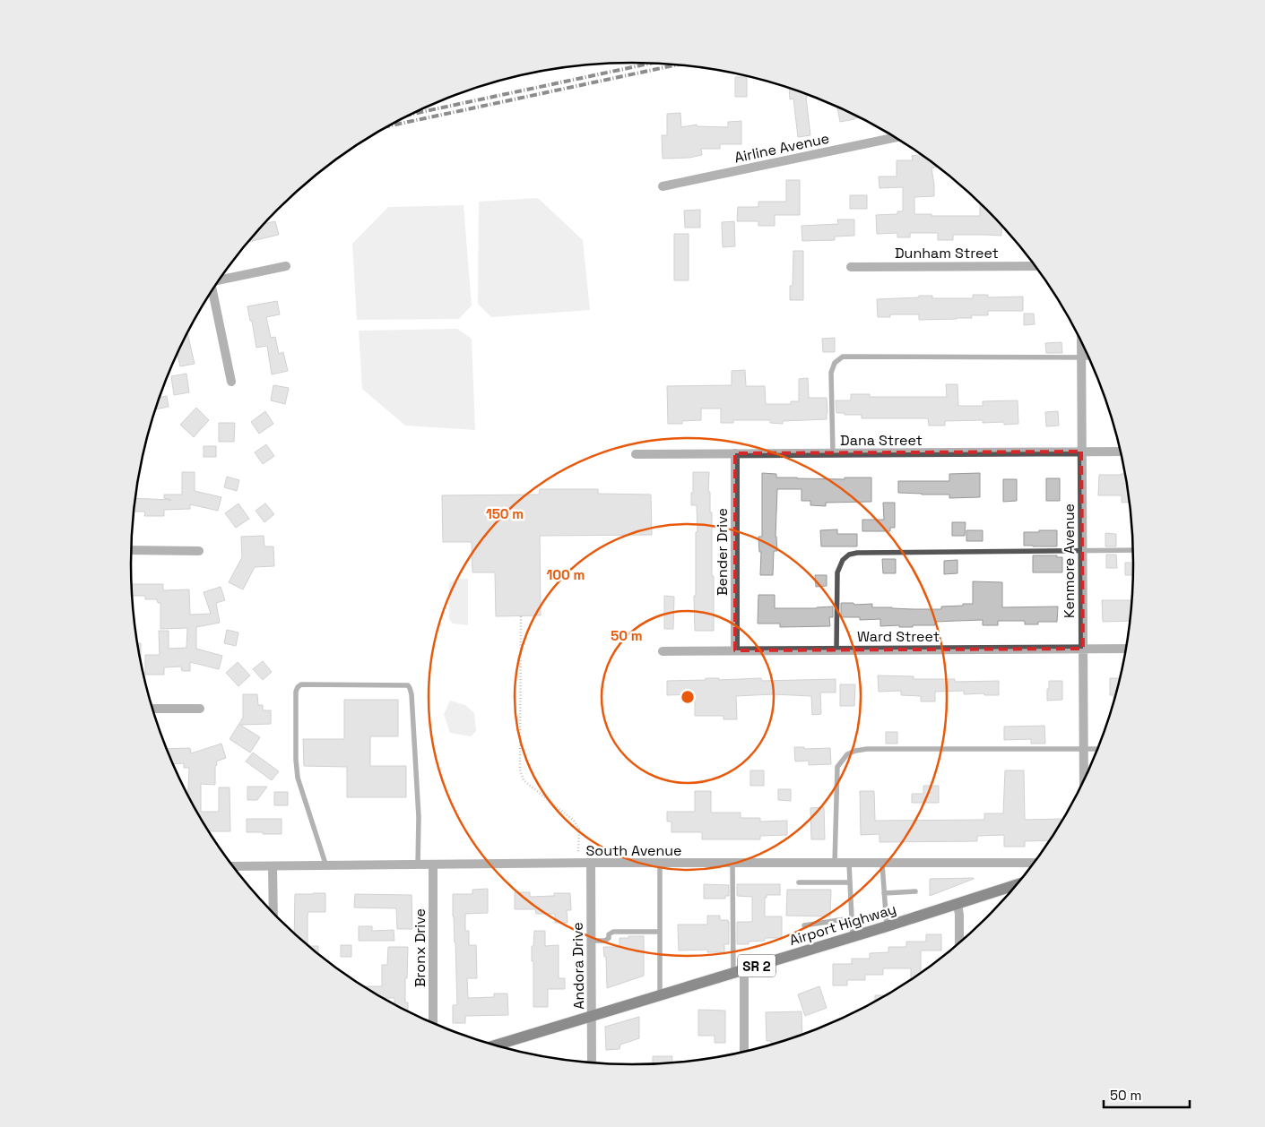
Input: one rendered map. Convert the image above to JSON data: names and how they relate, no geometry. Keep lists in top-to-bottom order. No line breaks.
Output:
{"streets":{"main road":["Airport Highway","SR 2"],"street":["Airline Avenue","Dunham Street","Dana Street","Bender Drive","Kenmore Avenue","Ward Street","South Avenue","Bronx Drive","Andora Drive"]},"crossings":[["Dana Street","Bender Drive"],["Dana Street","Kenmore Avenue"],["Bender Drive","Ward Street"],["Kenmore Avenue","Ward Street"],["South Avenue","Bronx Drive"],["South Avenue","Andora Drive"],["Airport Highway","Andora Drive"]],"scale_bar":"50 m","rings":["150 m","100 m","50 m"]}
